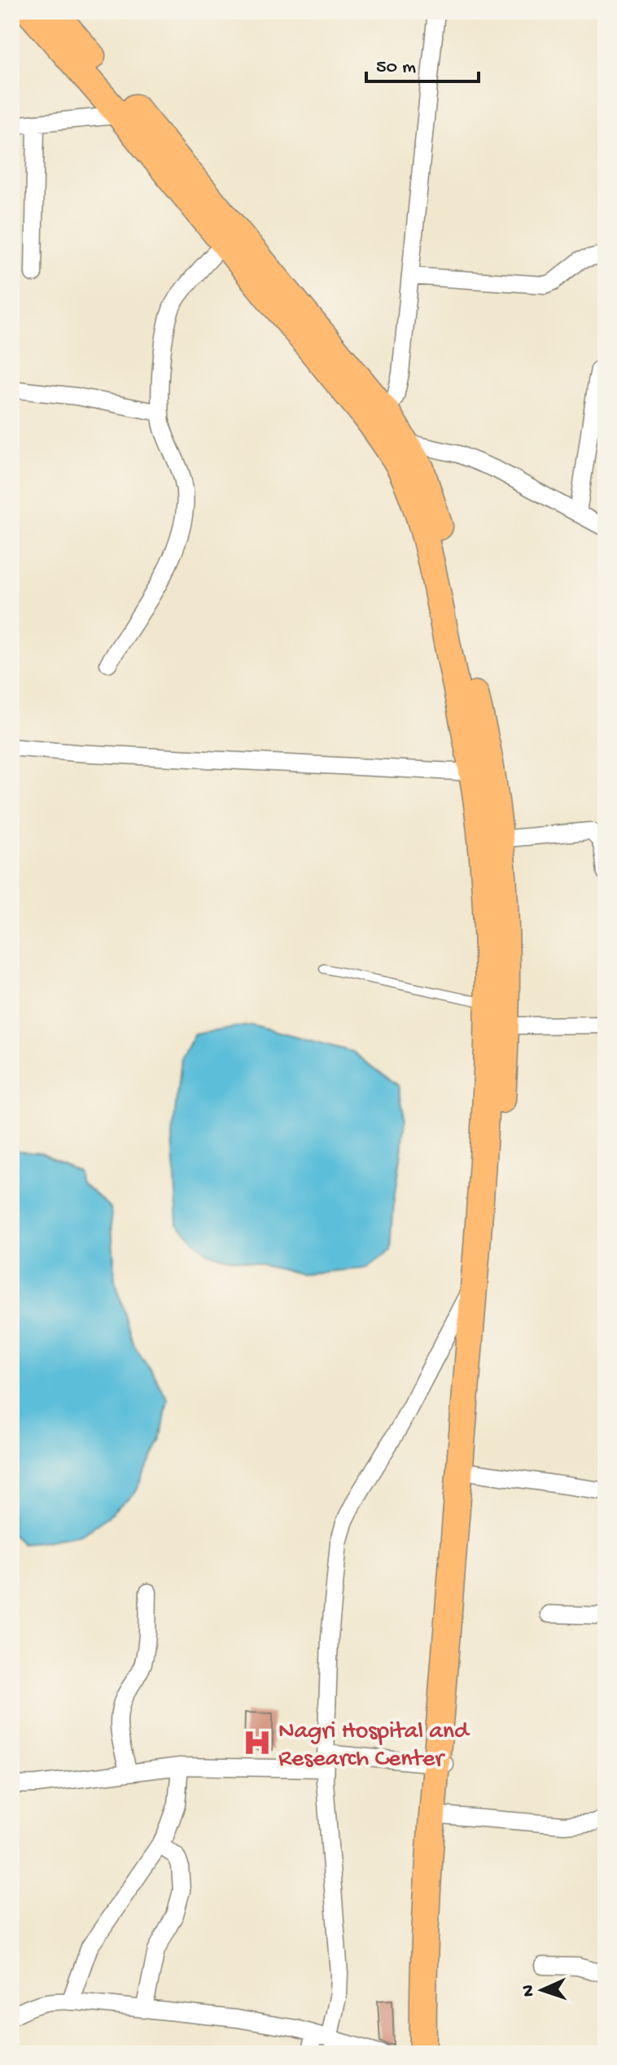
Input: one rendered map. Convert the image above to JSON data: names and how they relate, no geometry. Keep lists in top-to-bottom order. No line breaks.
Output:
{"places":{"hospital":["Nagri Hospital and Research Center"]},"scale_bar":"50 m","north":"left"}
